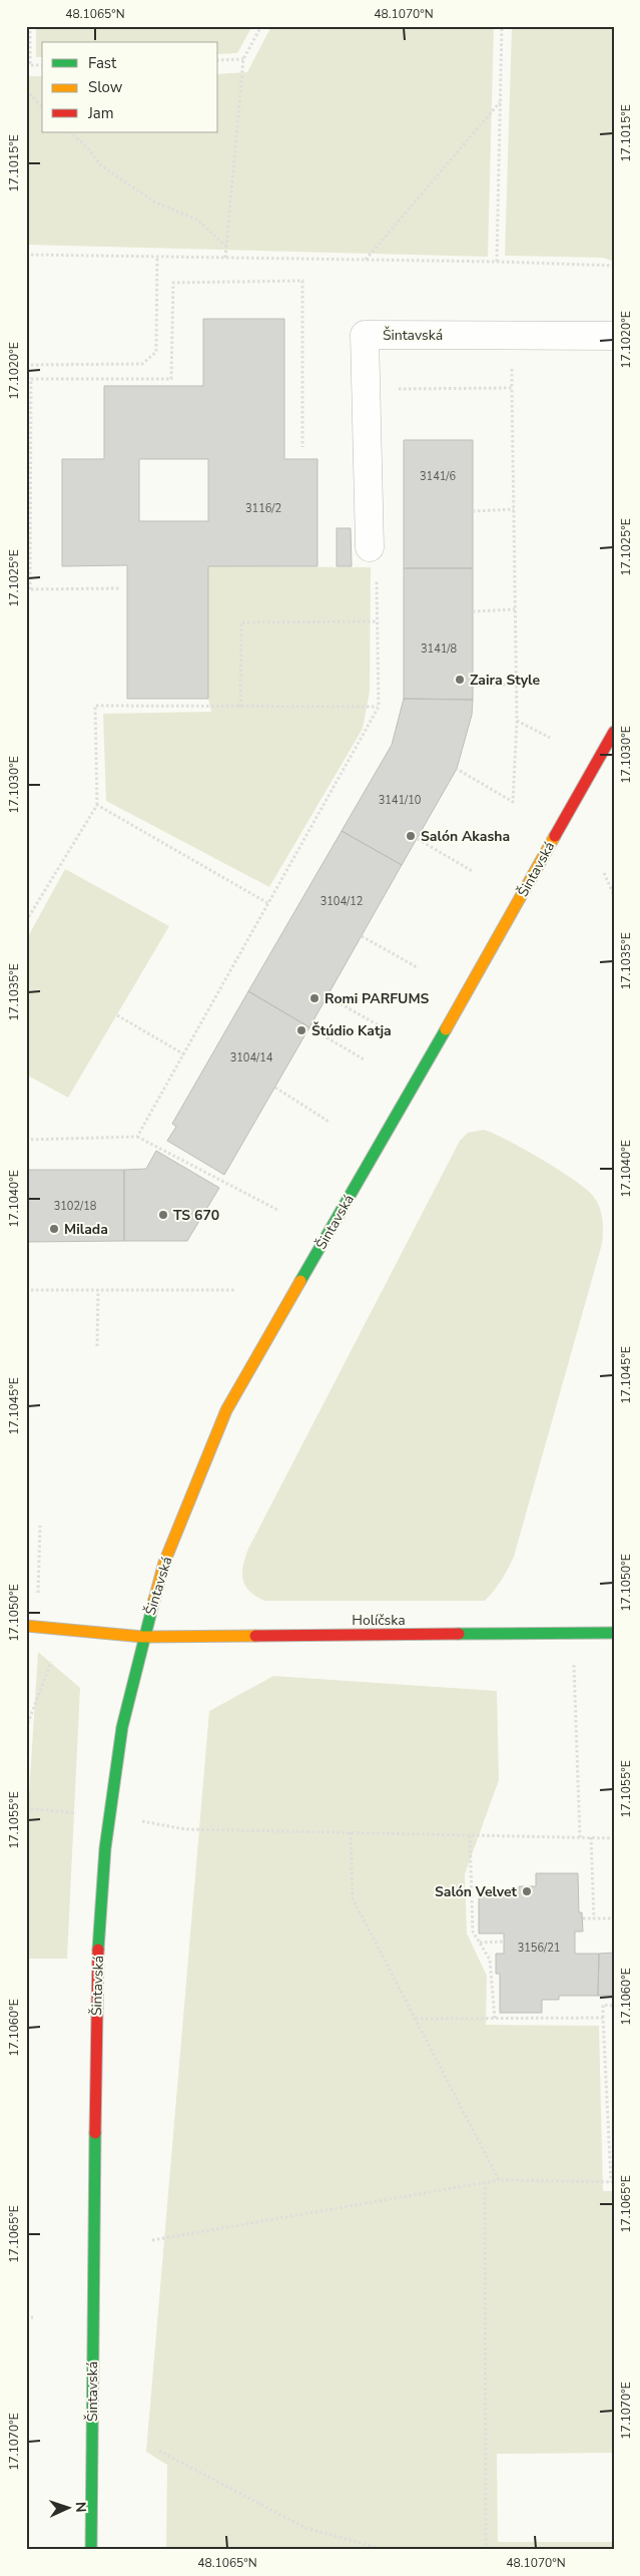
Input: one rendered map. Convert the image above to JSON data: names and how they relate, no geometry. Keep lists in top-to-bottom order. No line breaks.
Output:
{"streets":{"street":["Šintavská","Holíčska"]},"crossings":[["Šintavská","Holíčska"]],"places":["Zaira Style","Salón Akasha","Romi PARFUMS","Štúdio Katja","TS 670","Milada","Salón Velvet"],"house_numbers":["3141/6","3116/2","3141/8","3141/10","3104/12","3104/14","3102/18","3156/21"],"legend":["Fast","Slow","Jam"],"north":"right","coordinates":["48.1065°N","48.1070°N","17.1015°E","17.1020°E","17.1025°E","17.1030°E","17.1035°E","17.1040°E","17.1045°E","17.1050°E","17.1055°E","17.1060°E","17.1065°E","17.1070°E"]}
